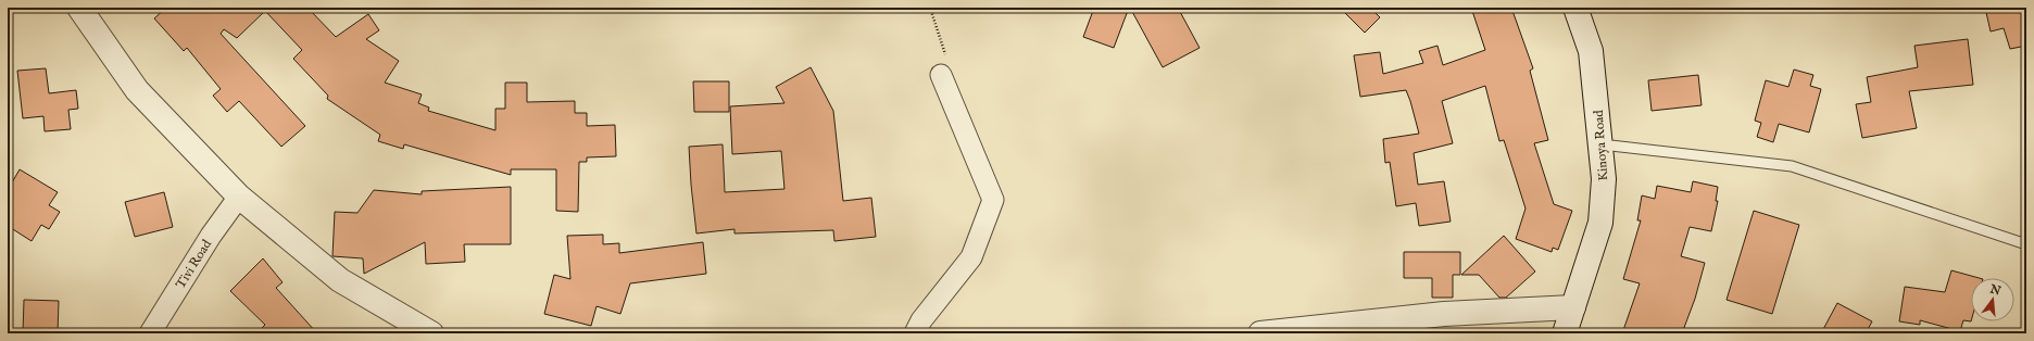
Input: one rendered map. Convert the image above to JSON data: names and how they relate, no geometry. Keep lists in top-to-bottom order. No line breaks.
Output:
{"streets":{"street":["Kinoya Road","Tivi Road"]},"north":"top"}
